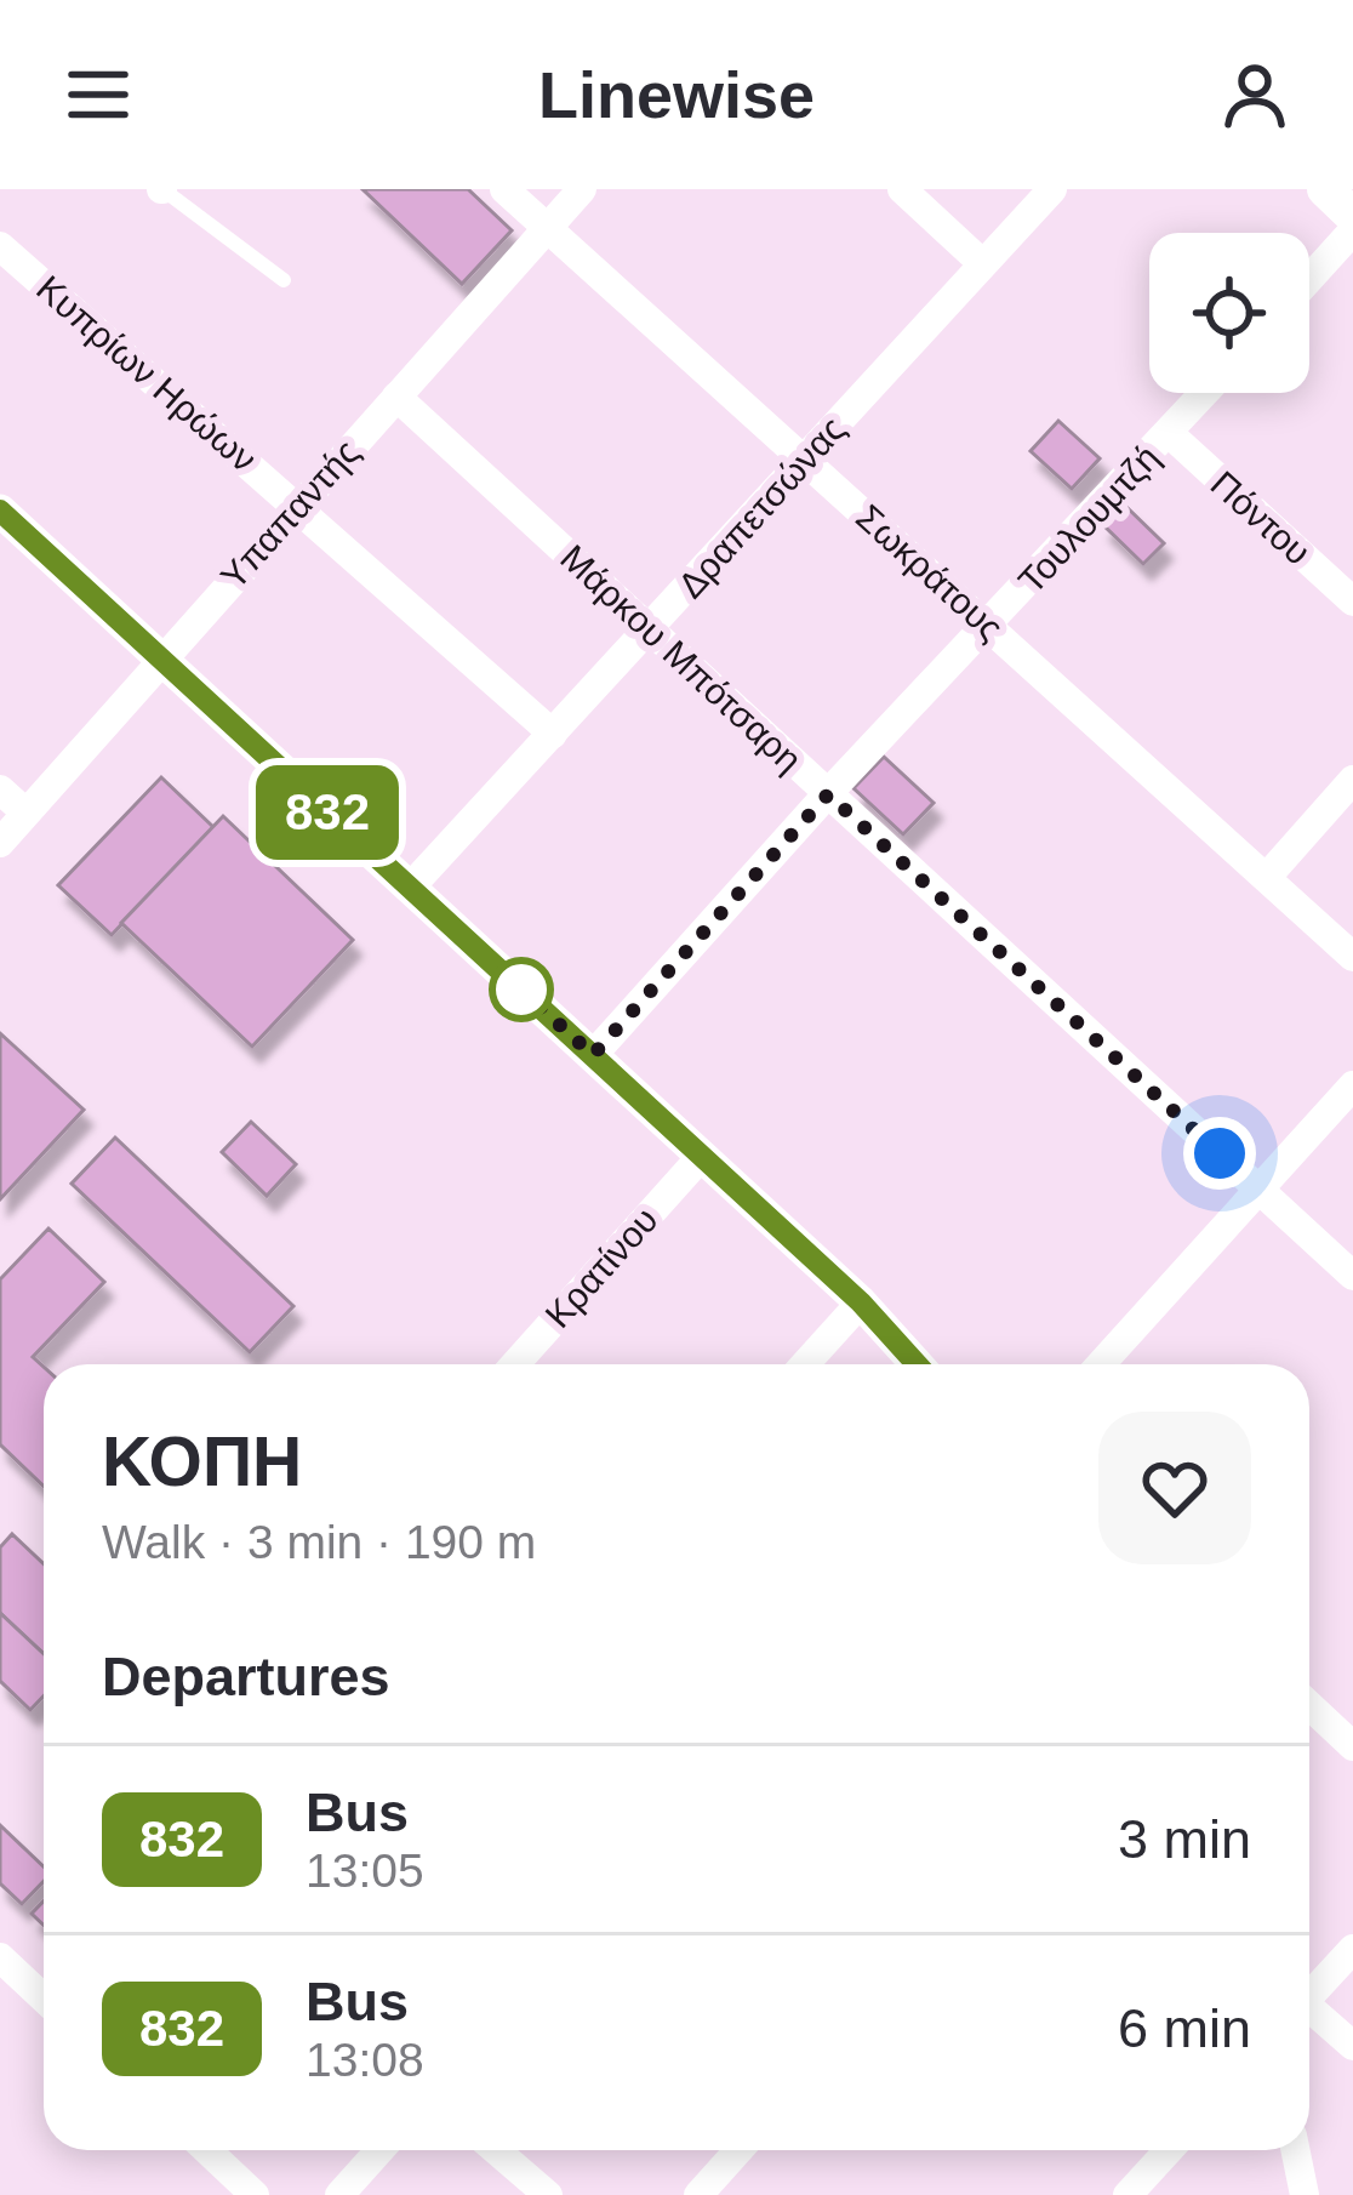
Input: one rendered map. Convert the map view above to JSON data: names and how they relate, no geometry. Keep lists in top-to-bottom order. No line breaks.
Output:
{"streets":{"street":["Κυπρίων Ηρώων","Δραπετσώνας","Υπαπαντής","Πόντου","Τουλουμτζή","Σωκράτους","Μάρκου Μπότσαρη","Κρατίνου"]},"crossings":[["Κυπρίων Ηρώων","Δραπετσώνας"],["Κυπρίων Ηρώων","Υπαπαντής"],["Δραπετσώνας","Σωκράτους"],["Δραπετσώνας","Μάρκου Μπότσαρη"],["Υπαπαντής","Σωκράτους"],["Υπαπαντής","Μάρκου Μπότσαρη"],["Πόντου","Τουλουμτζή"],["Τουλουμτζή","Σωκράτους"],["Τουλουμτζή","Μάρκου Μπότσαρη"]],"lines":["bus line 832"],"page":{"header":"Linewise","on_map":"832","heading":[["ΚΟΠΗ","Walk · 3 min · 190 m"],"Departures"],"list":[{"mark":"832","name":"Bus","note":"13:05","value":"3 min"},{"mark":"832","name":"Bus","note":"13:08","value":"6 min"}]}}
